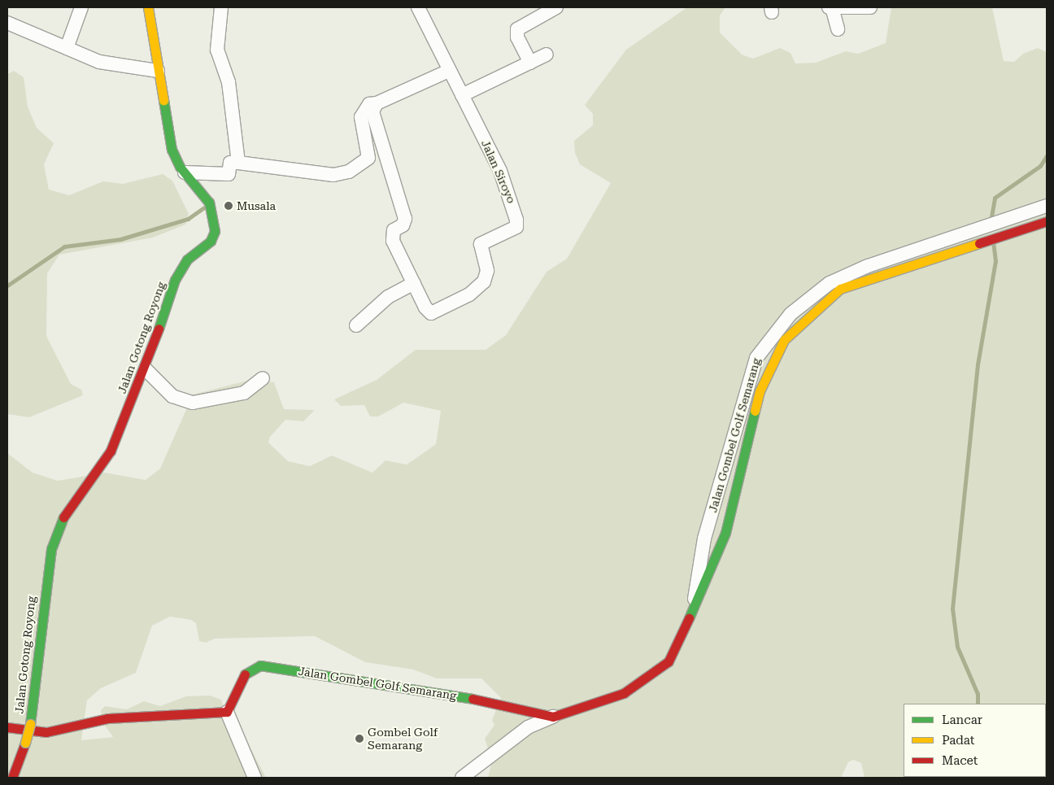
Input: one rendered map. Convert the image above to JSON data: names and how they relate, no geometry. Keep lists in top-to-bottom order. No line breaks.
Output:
{"streets":{"street":["Jalan Siroyo","Jalan Gotong Royong","Jalan Gombel Golf Semarang"]},"places":["Musala","Gombel Golf Semarang"],"legend":["Lancar","Padat","Macet"]}
